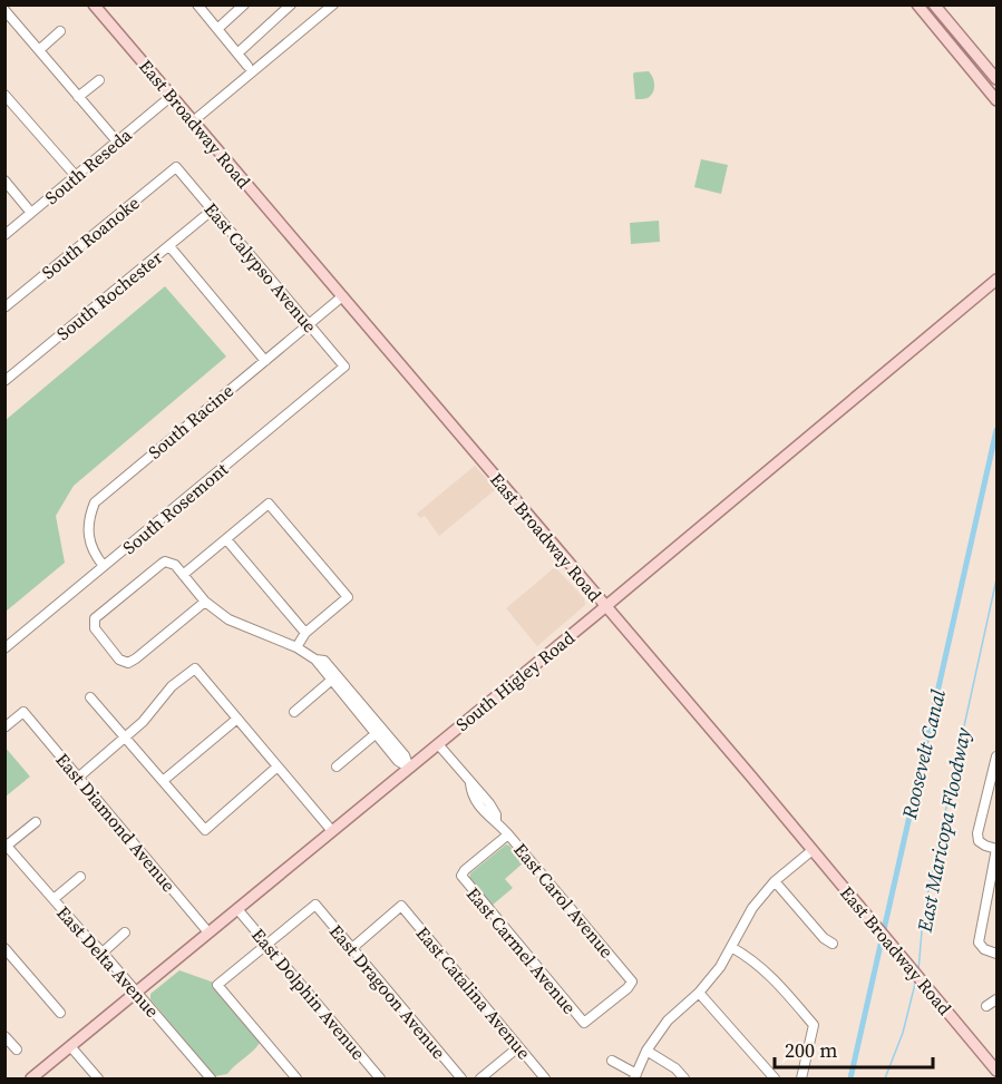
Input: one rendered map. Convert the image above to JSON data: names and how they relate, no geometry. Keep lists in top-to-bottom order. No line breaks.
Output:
{"streets":{"main road":["East Broadway Road","South Higley Road"],"street":["South Reseda","South Roanoke","East Calypso Avenue","South Rochester","South Racine","South Rosemont","East Diamond Avenue","East Carol Avenue","East Carmel Avenue","East Delta Avenue","East Dragoon Avenue","East Catalina Avenue","East Dolphin Avenue"]},"crossings":[["East Broadway Road","South Reseda"],["East Broadway Road","South Racine"],["East Broadway Road","South Higley Road"],["South Roanoke","East Calypso Avenue"],["East Calypso Avenue","South Rochester"],["East Calypso Avenue","South Racine"],["East Calypso Avenue","South Rosemont"],["South Racine","South Rosemont"],["South Higley Road","East Diamond Avenue"],["South Higley Road","East Carol Avenue"],["South Higley Road","East Delta Avenue"],["South Higley Road","East Dolphin Avenue"],["East Carol Avenue","East Carmel Avenue"],["East Dragoon Avenue","East Catalina Avenue"],["East Dragoon Avenue","East Dolphin Avenue"]],"water":["Roosevelt Canal","East Maricopa Floodway"],"scale_bar":"200 m"}
